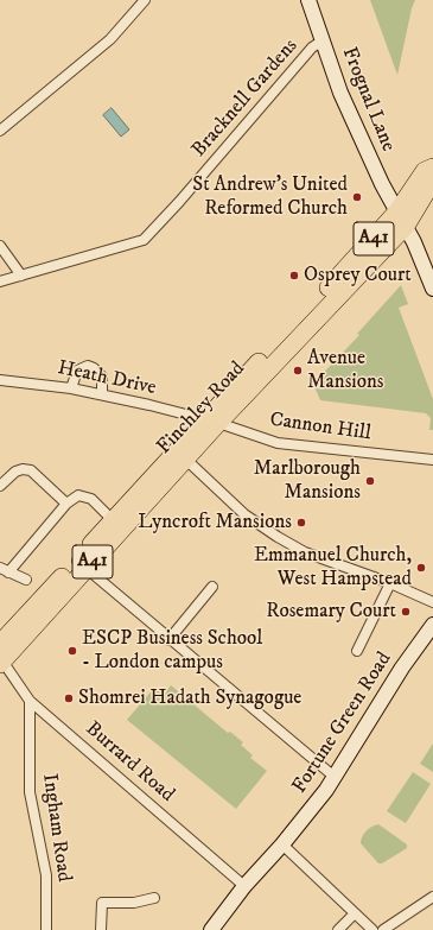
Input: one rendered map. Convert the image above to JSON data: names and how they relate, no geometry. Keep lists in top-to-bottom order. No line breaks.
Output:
{"streets":{"highway":["A41","Finchley Road"],"main road":["Frognal Lane","Fortune Green Road"],"street":["Bracknell Gardens","Heath Drive","Cannon Hill","Burrard Road","Ingham Road"]},"crossings":[["Bracknell Gardens","Frognal Lane"],["Frognal Lane","Finchley Road"],["Heath Drive","Finchley Road"],["Heath Drive","Cannon Hill"],["Finchley Road","Cannon Hill"],["Finchley Road","Burrard Road"],["Fortune Green Road","Burrard Road"],["Burrard Road","Ingham Road"]],"places":["St Andrew's United Reformed Church","Osprey Court","Avenue Mansions","Marlborough Mansions","Lyncroft Mansions","Emmanuel Church, West Hampstead","Rosemary Court","ESCP Business School - London campus","Shomrei Hadath Synagogue"]}
